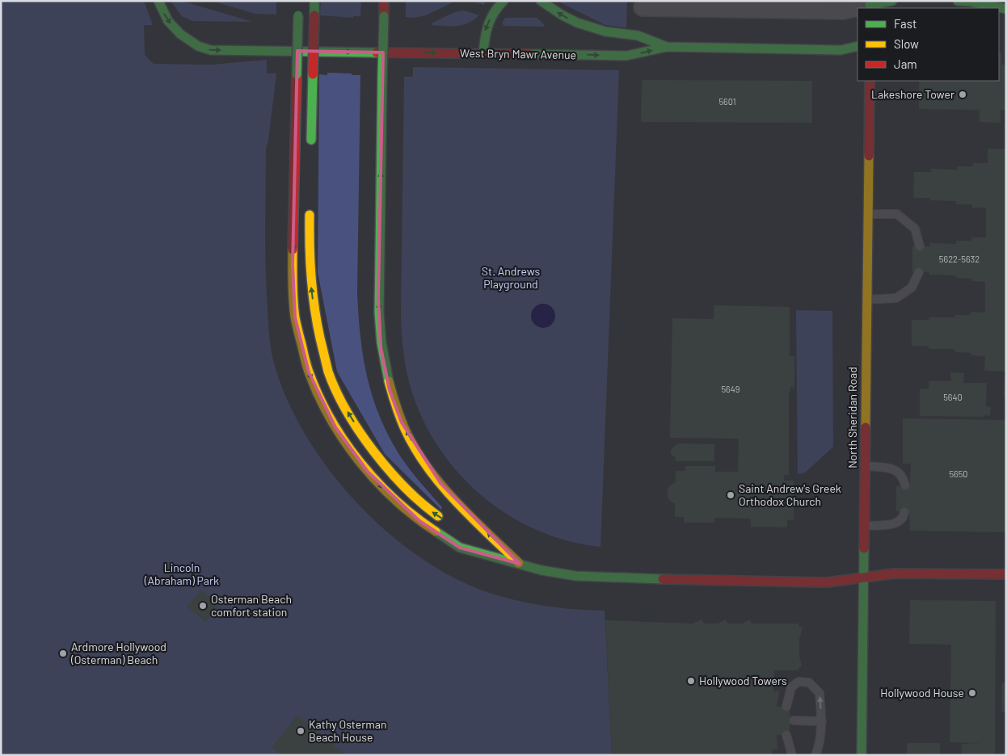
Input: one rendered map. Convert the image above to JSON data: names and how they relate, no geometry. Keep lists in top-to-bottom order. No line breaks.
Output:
{"streets":{"main road":["West Bryn Mawr Avenue","North Sheridan Road"]},"one_way":["West Bryn Mawr Avenue"],"parks":["St. Andrews Playground","Lincoln (Abraham) Park"],"places":["Lakeshore Tower","Saint Andrew's Greek Orthodox Church","Osterman Beach comfort station","Ardmore Hollywood (Osterman) Beach","Hollywood Towers","Hollywood House","Kathy Osterman Beach House"],"house_numbers":["5601","5622-5632","5649","5640","5650"],"legend":["Fast","Slow","Jam"]}
